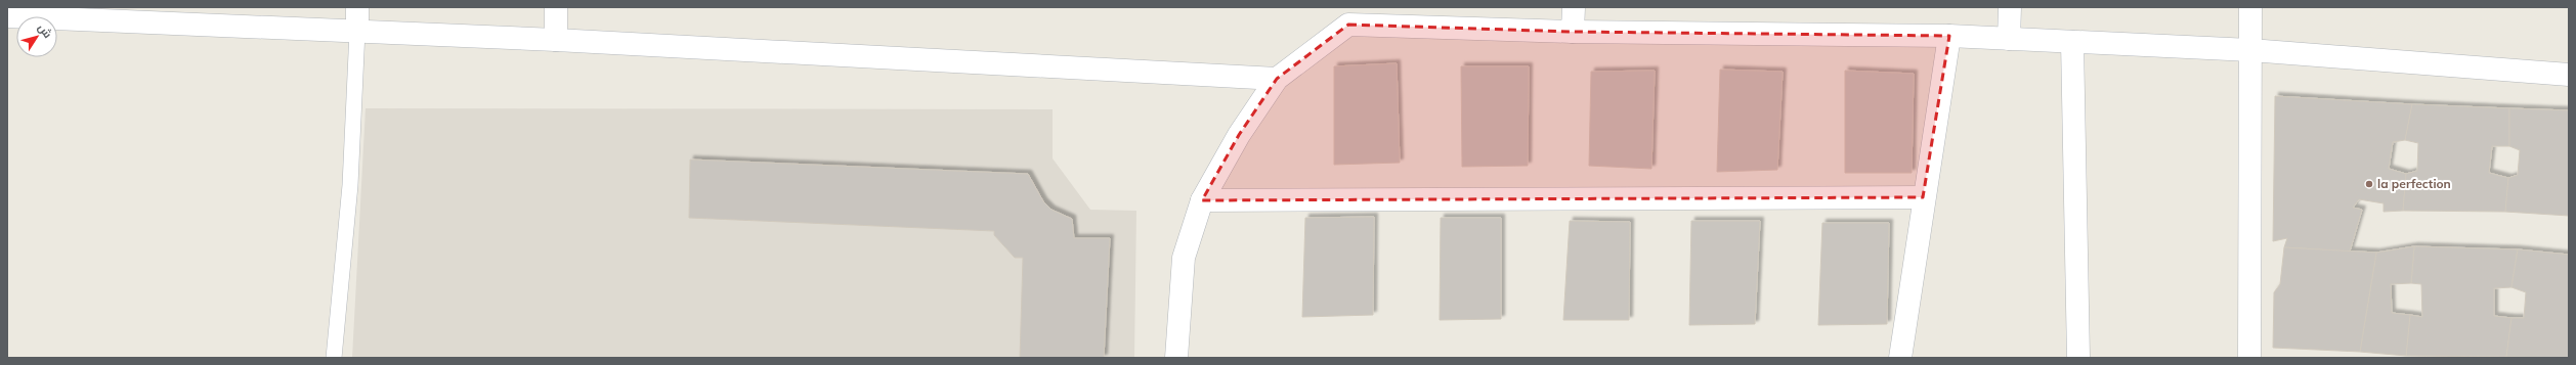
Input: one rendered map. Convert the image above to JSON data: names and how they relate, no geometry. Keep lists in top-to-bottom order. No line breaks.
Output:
{"places":["la perfection"],"north":"top right"}
